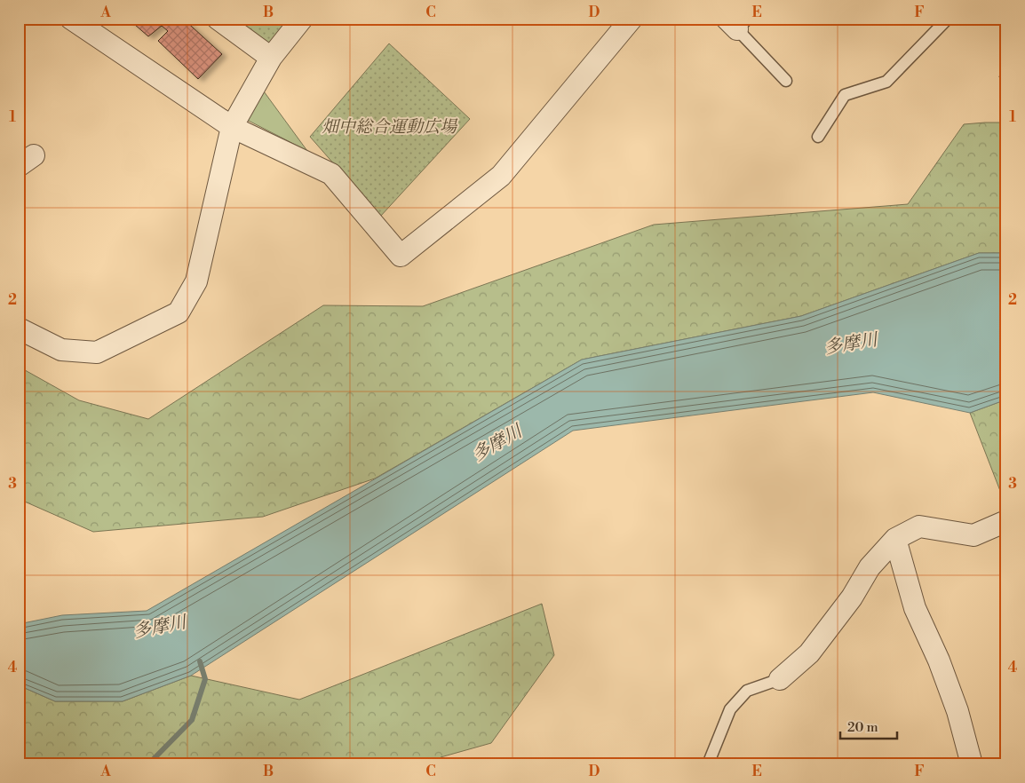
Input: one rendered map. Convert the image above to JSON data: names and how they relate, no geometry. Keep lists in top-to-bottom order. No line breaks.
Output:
{"water":["多摩川"],"parks":["畑中総合運動広場"],"scale_bar":"20 m","grid":{"columns":["A","B","C","D","E","F"],"rows":["1","2","3","4"]}}
